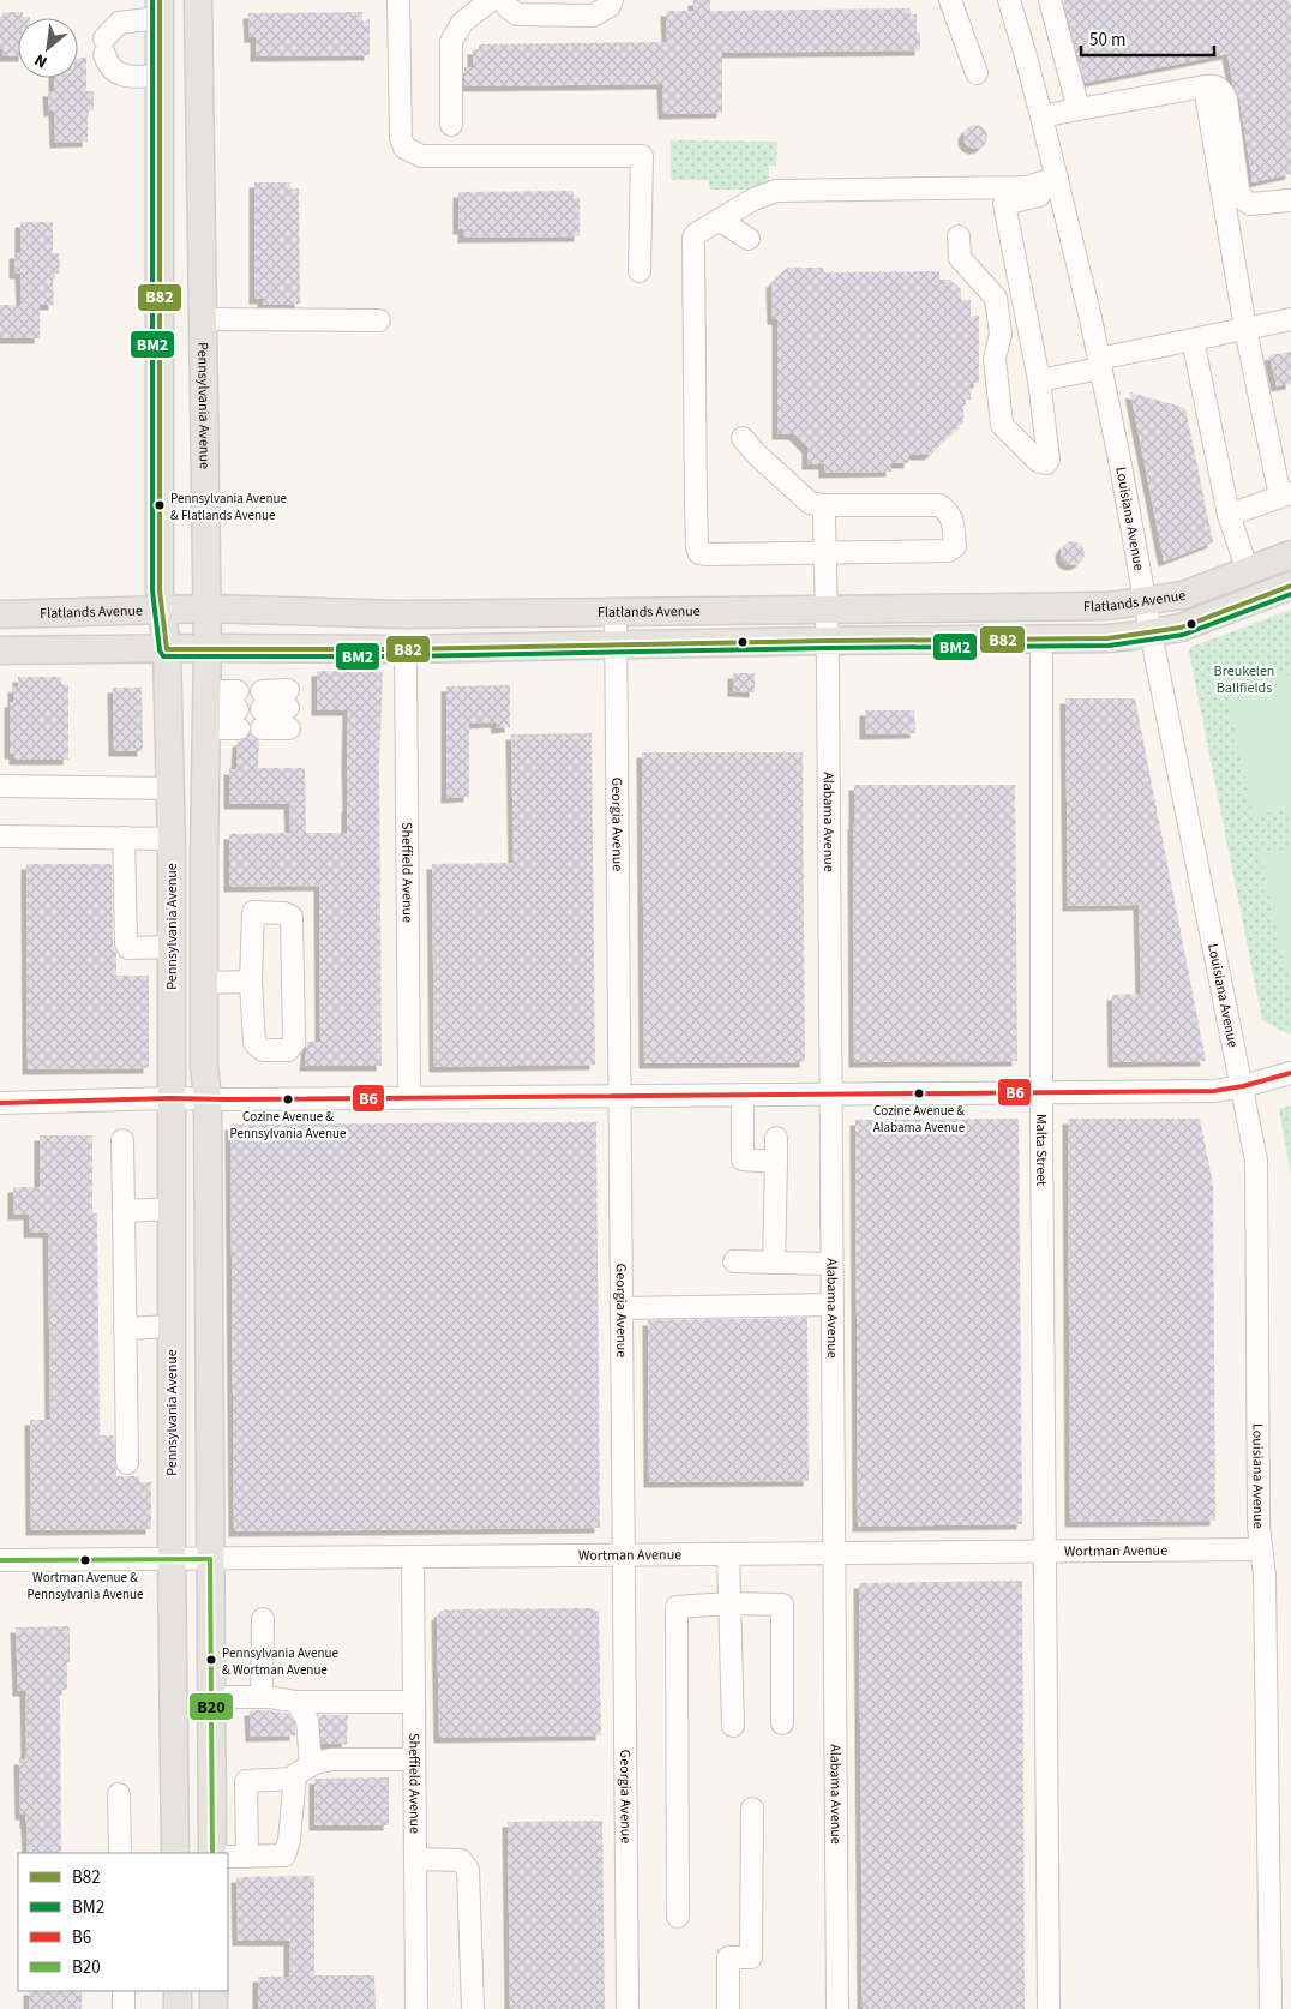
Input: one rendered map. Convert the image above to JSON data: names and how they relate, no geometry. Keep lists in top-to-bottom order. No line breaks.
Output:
{"streets":{"main road":["Pennsylvania Avenue","Flatlands Avenue"],"street":["Louisiana Avenue","Alabama Avenue","Georgia Avenue","Sheffield Avenue","Malta Street","Wortman Avenue"]},"crossings":[["Pennsylvania Avenue","Flatlands Avenue"],["Pennsylvania Avenue","Wortman Avenue"],["Louisiana Avenue","Flatlands Avenue"],["Louisiana Avenue","Wortman Avenue"],["Flatlands Avenue","Alabama Avenue"],["Flatlands Avenue","Georgia Avenue"],["Flatlands Avenue","Sheffield Avenue"],["Flatlands Avenue","Malta Street"],["Alabama Avenue","Wortman Avenue"],["Georgia Avenue","Wortman Avenue"],["Sheffield Avenue","Wortman Avenue"],["Malta Street","Wortman Avenue"]],"parks":["Breukelen Ballfields"],"places":["Pennsylvania Avenue & Flatlands Avenue","Cozine Avenue & Alabama Avenue","Cozine Avenue & Pennsylvania Avenue","Wortman Avenue & Pennsylvania Avenue","Pennsylvania Avenue & Wortman Avenue"],"lines":["transit line B82","transit line BM2","transit line B6","transit line B20"],"legend":["B82","BM2","B6","B20"],"scale_bar":"50 m","north":"bottom left"}
